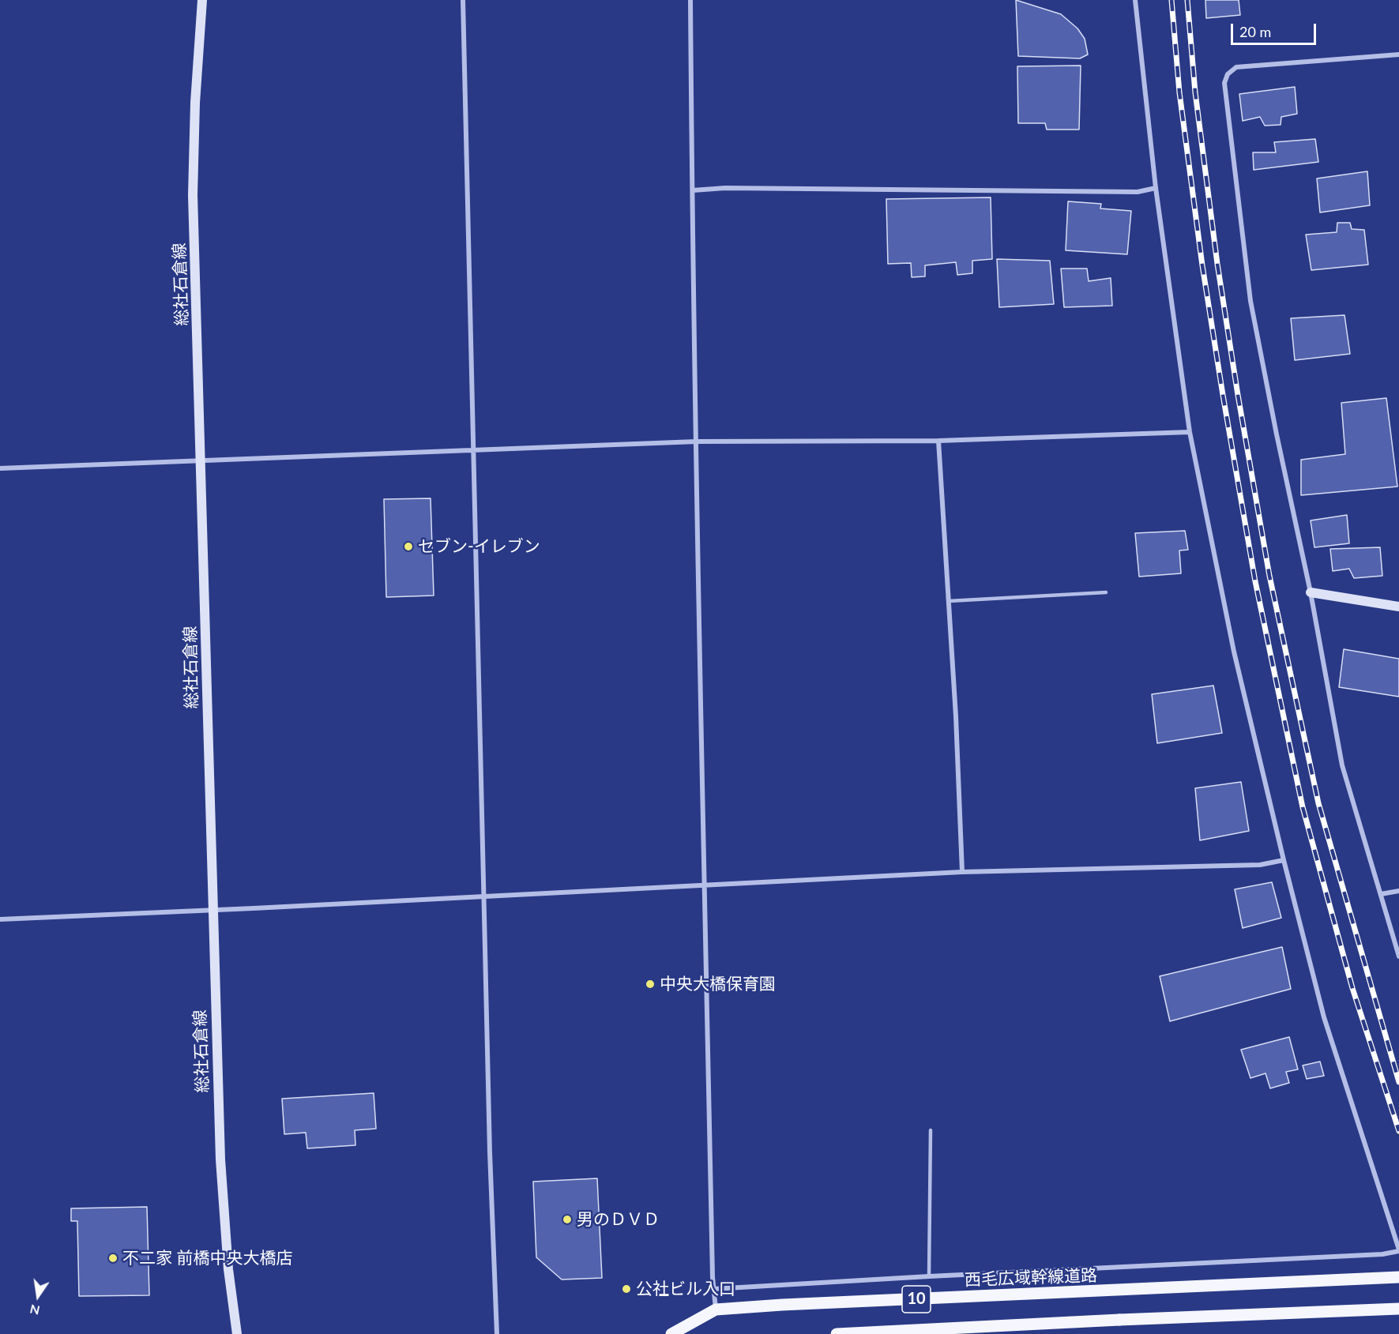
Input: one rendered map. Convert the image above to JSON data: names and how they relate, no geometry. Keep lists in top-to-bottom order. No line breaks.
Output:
{"streets":{"main road":["総社石倉線","西毛広域幹線道路","10"]},"places":["セブン-イレブン","中央大橋保育園","男のＤＶＤ","不二家 前橋中央大橋店","公社ビル入口"],"scale_bar":"20 m","north":"bottom"}
